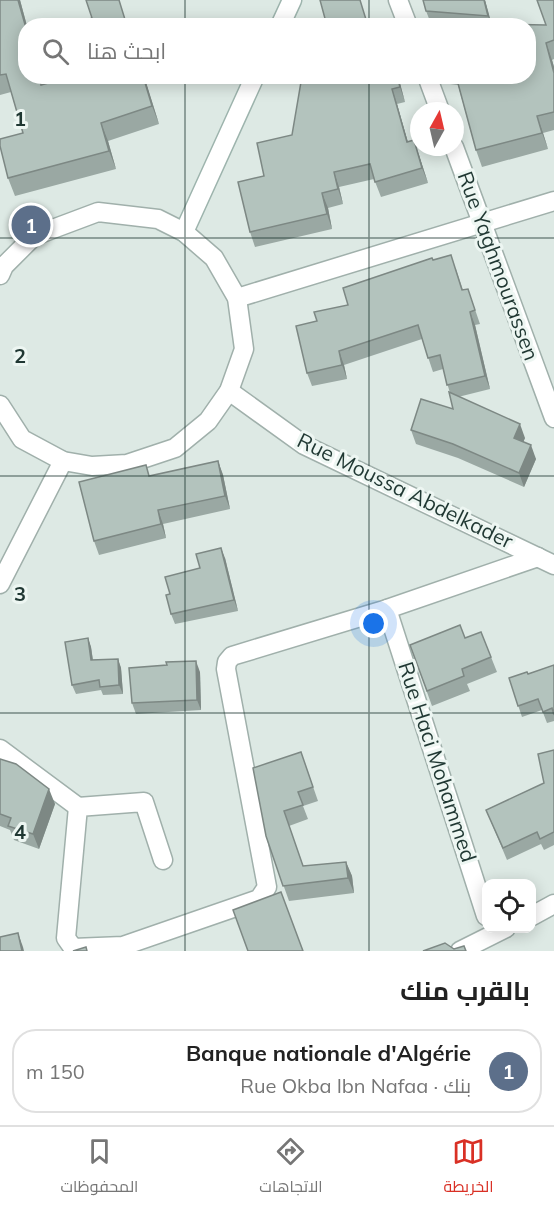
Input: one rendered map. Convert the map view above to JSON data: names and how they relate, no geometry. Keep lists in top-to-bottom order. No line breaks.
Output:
{"streets":{"street":["Rue Yaghmourassen","Rue Moussa Abdelkader","Rue Haci Mohammed"]},"north":"top","page":{"search":"ابحث هنا","pins":"1","heading":"بالقرب منك","list":[{"mark":"1","name":"Banque nationale d'Algérie","note":"بنك · Rue Okba Ibn Nafaa","value":"150 m"}],"nav":["الخريطة","الاتجاهات","المحفوظات"]},"grid":{"rows":["1","2","3","4"]}}
